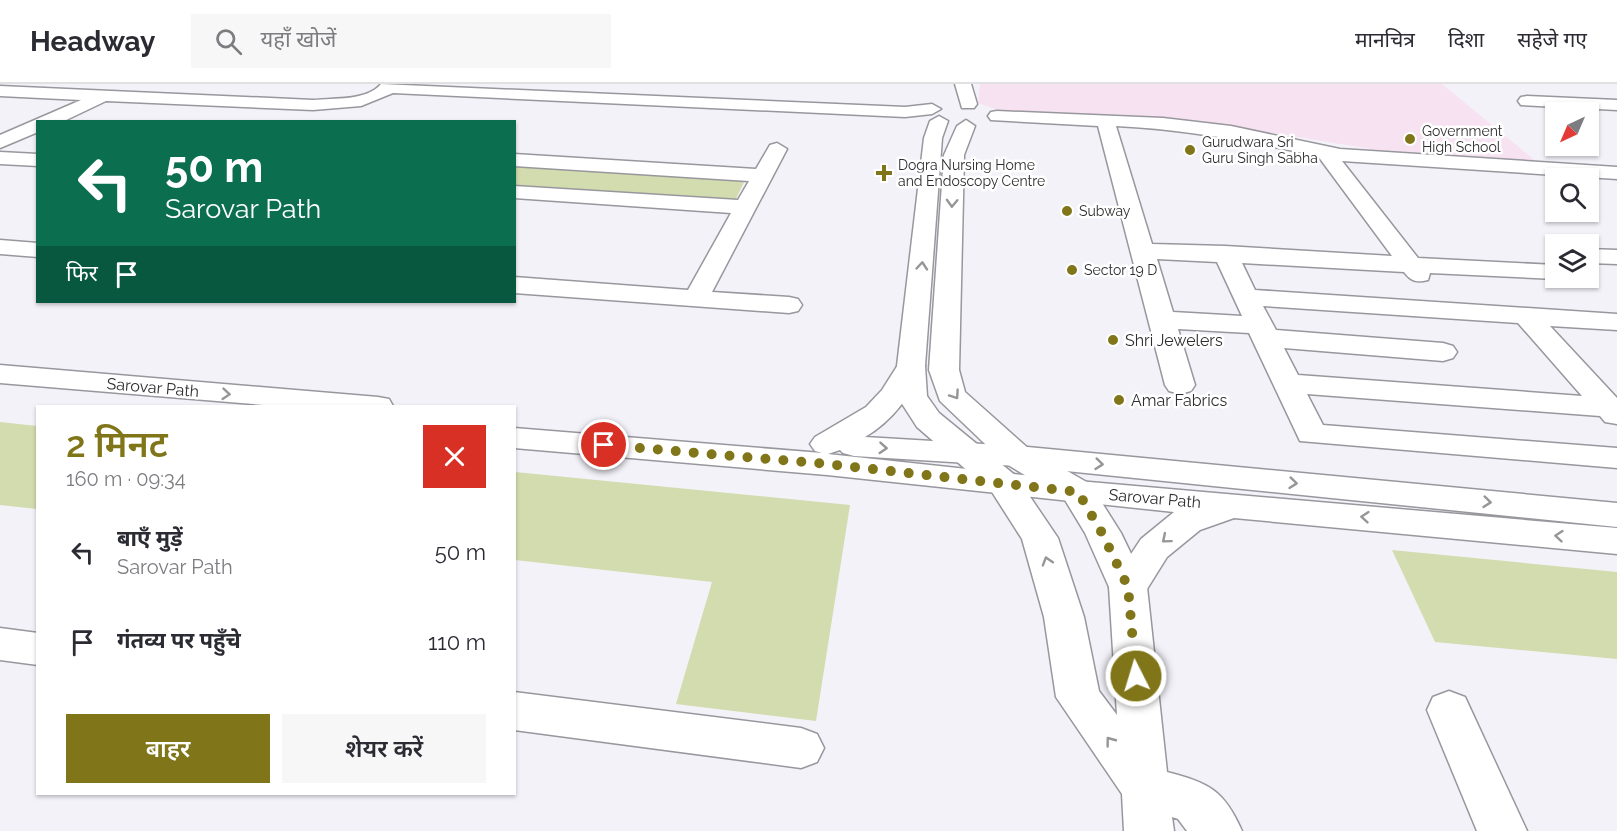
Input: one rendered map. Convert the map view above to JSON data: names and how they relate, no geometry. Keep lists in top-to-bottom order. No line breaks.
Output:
{"streets":{"street":["Sarovar Path"]},"places":{"other":["Government High School","Gurudwara Sri Guru Singh Sabha","Subway","Sector 19 D","Shri Jewelers","Amar Fabrics"],"health":["Dogra Nursing Home and Endoscopy Centre"]},"north":"bottom left","page":{"header":"Headway","search":"यहाँ खोजें","nav":["मानचित्र","दिशा","सहेजे गए"],"turn":["50 m","Sarovar Path"],"then":"फिर","heading":["2 मिनट","160 m · 09:34"],"list":[{"name":"बाएँ मुड़ें","note":"Sarovar Path","value":"50 m"},{"name":"गंतव्य पर पहुँचे","value":"110 m"}],"buttons":["बाहर","शेयर करें"]}}
